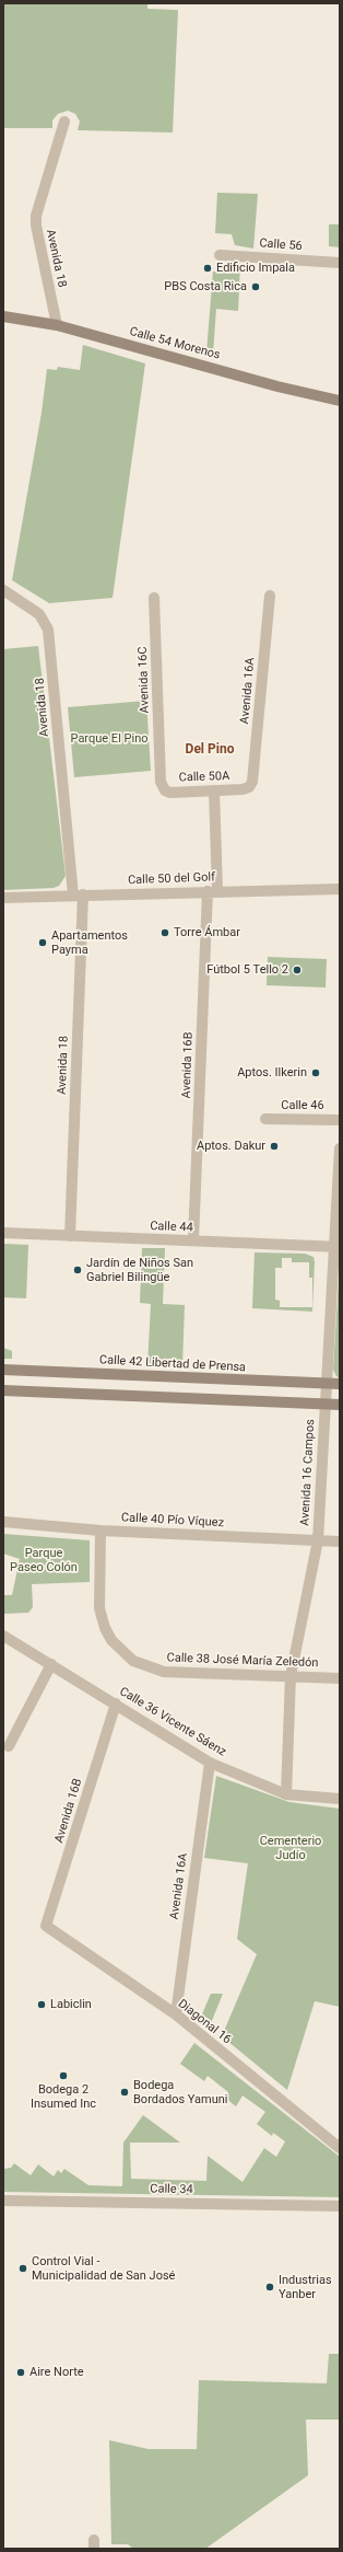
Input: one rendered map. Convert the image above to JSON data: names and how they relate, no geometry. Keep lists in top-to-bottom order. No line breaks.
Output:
{"streets":{"main road":["Calle 54 Morenos","Calle 42 Libertad de Prensa"],"street":["Calle 56","Avenida 18","Avenida 16C","Avenida 16A","Calle 50A","Calle 50 del Golf","Avenida 16B","Calle 46","Calle 44","Avenida 16 Campos","Calle 40 Pío Víquez","Calle 38 José María Zeledón","Calle 36 Vicente Sáenz","Diagonal 16","Calle 34"]},"crossings":[["Avenida 18","Calle 54 Morenos"],["Avenida 18","Calle 50 del Golf"],["Avenida 18","Calle 44"],["Avenida 16C","Calle 50A"],["Avenida 16A","Calle 50A"],["Avenida 16A","Calle 36 Vicente Sáenz"],["Avenida 16A","Diagonal 16"],["Calle 50A","Avenida 16B"],["Calle 50 del Golf","Avenida 16B"],["Avenida 16B","Calle 44"],["Avenida 16B","Calle 36 Vicente Sáenz"],["Avenida 16B","Diagonal 16"],["Calle 44","Avenida 16 Campos"],["Calle 42 Libertad de Prensa","Avenida 16 Campos"],["Avenida 16 Campos","Calle 40 Pío Víquez"],["Avenida 16 Campos","Calle 38 José María Zeledón"],["Avenida 16 Campos","Calle 36 Vicente Sáenz"],["Calle 40 Pío Víquez","Calle 38 José María Zeledón"]],"districts":["Del Pino"],"parks":["Parque El Pino","Parque Paseo Colón","Cementerio Judío"],"places":["Edificio Impala","PBS Costa Rica","Torre Ámbar","Apartamentos Payma","Fútbol 5 Tello 2","Aptos. Ilkerin","Aptos. Dakur","Jardín de Niños San Gabriel Bilingüe","Labiclin","Bodega 2 Insumed Inc","Bodega Bordados Yamuni","Control Vial - Municipalidad de San José","Industrias Yanber","Aire Norte"]}
